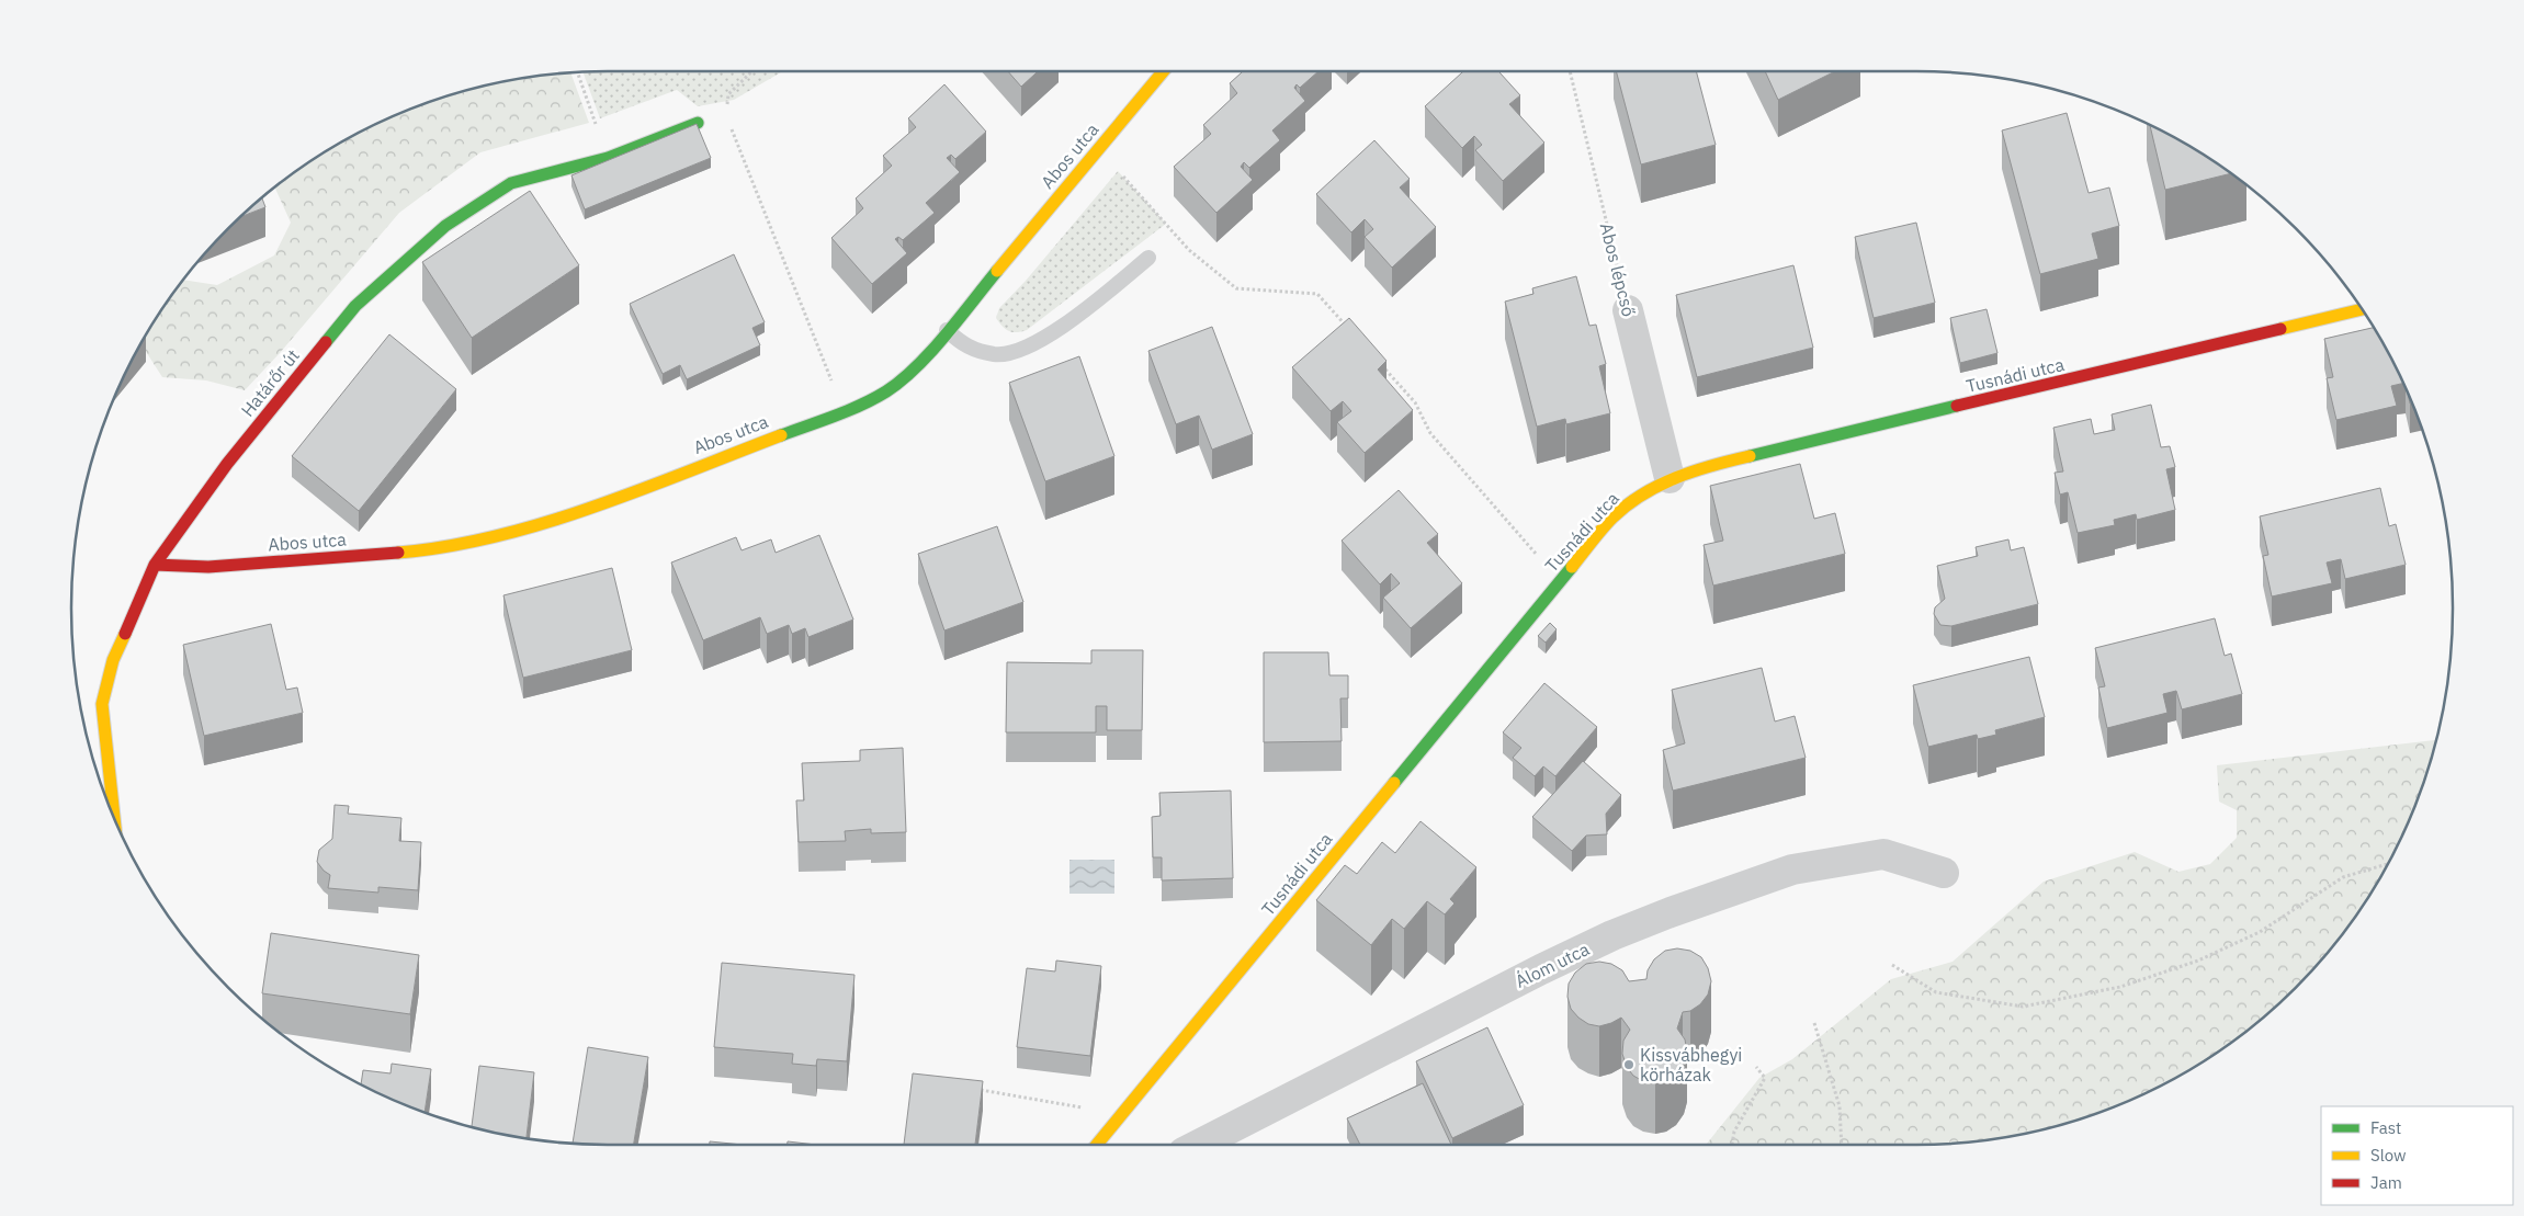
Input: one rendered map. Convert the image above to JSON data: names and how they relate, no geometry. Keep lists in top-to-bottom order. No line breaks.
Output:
{"streets":{"street":["Abos utca","Abos lépcső","Tusnádi utca","Határőr út","Álom utca"]},"crossings":[["Abos utca","Határőr út"],["Abos lépcső","Tusnádi utca"]],"places":["Kissvábhegyi körházak"],"legend":["Fast","Slow","Jam"]}
